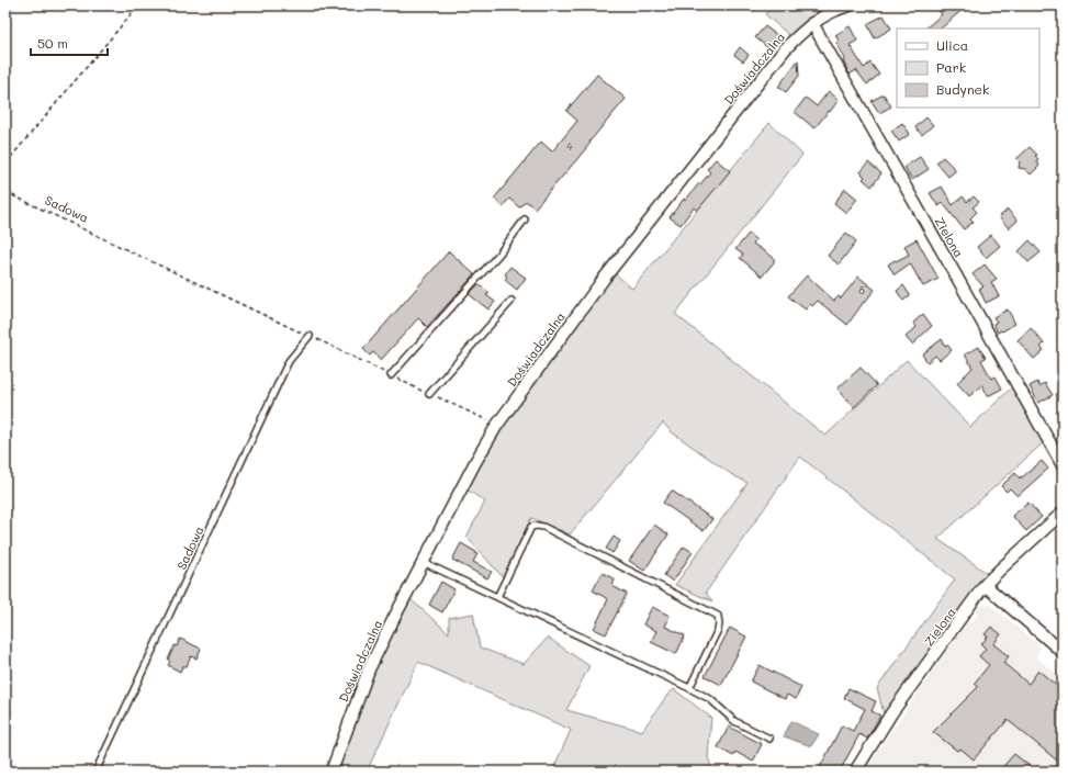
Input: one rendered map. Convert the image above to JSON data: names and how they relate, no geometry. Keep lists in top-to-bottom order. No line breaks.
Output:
{"streets":{"street":["Doświadczalna","Zielona"],"lane":["Sadowa"]},"crossings":[["Doświadczalna","Sadowa"],["Doświadczalna","Zielona"]],"house_numbers":["4","8"],"legend":["Ulica","Park","Budynek"],"scale_bar":"50 m"}
